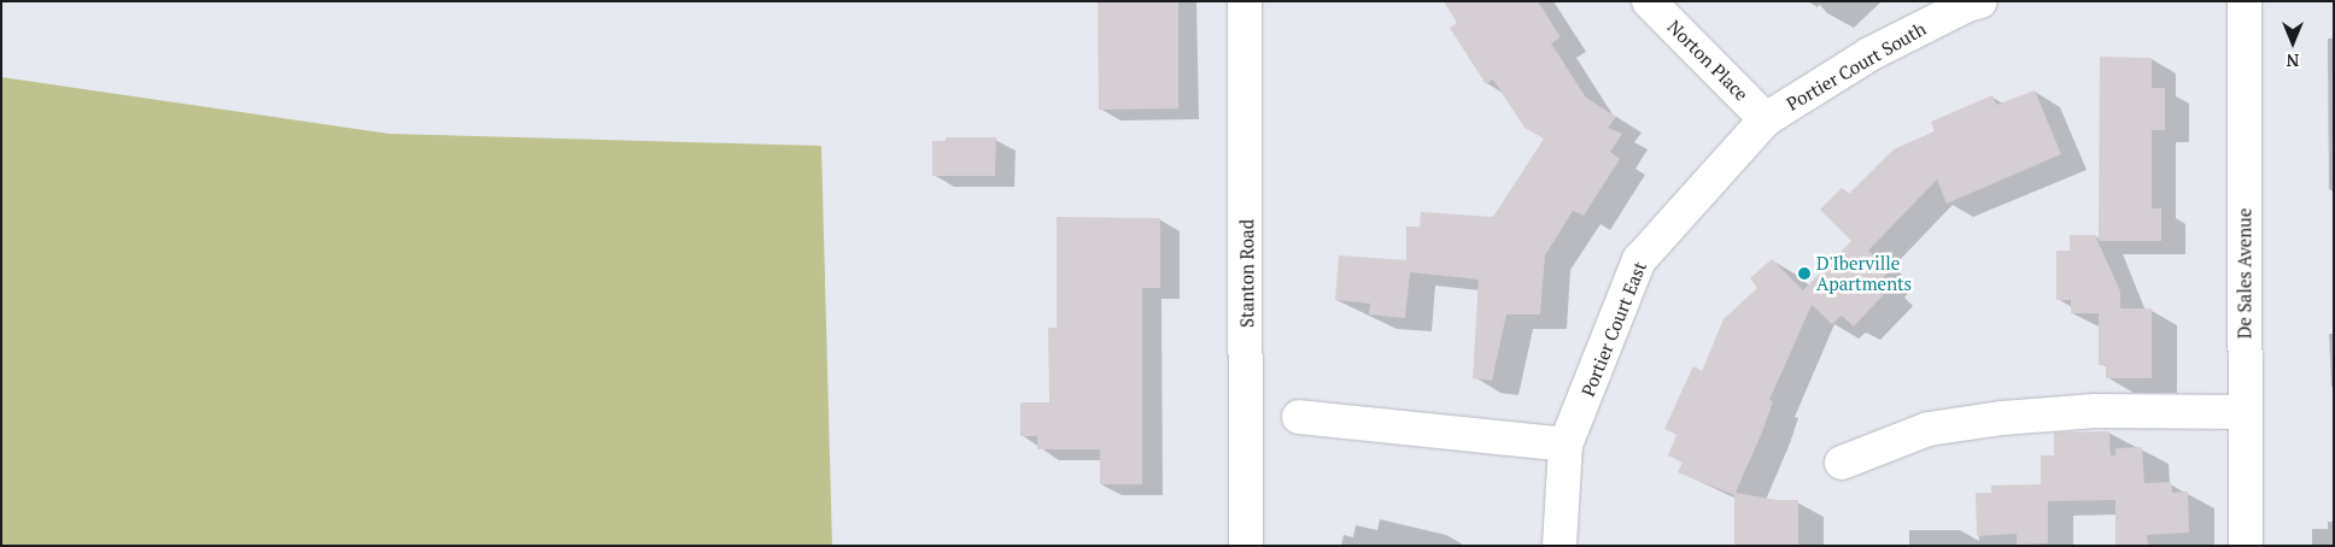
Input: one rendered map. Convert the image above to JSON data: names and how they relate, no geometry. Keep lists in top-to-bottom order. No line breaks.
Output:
{"streets":{"street":["Norton Place","Portier Court South","Stanton Road","De Sales Avenue","Portier Court East"]},"crossings":[["Norton Place","Portier Court South"],["Norton Place","Portier Court East"],["Portier Court South","Portier Court East"]],"places":["D'Iberville Apartments"],"north":"bottom"}
